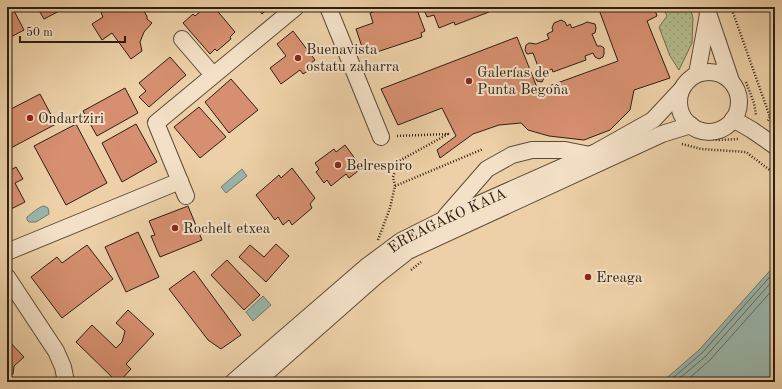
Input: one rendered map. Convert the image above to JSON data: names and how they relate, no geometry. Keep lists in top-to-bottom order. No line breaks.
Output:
{"streets":{"street":["EREAGAKO KAIA"]},"places":["Buenavista ostatu zaharra","Galerías de Punta Begoña","Ondartziri","Belrespiro","Rochelt etxea","Ereaga"],"scale_bar":"50 m"}
